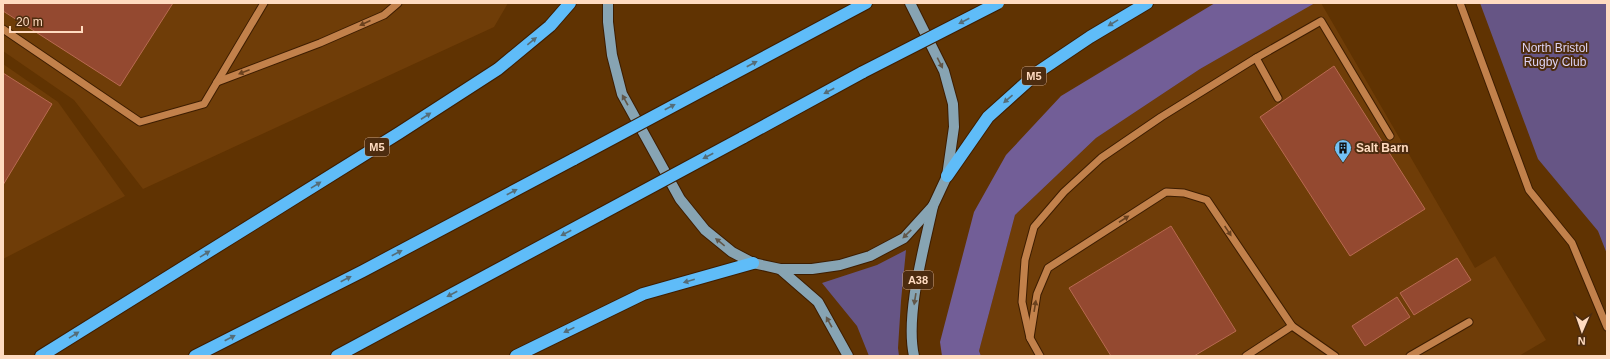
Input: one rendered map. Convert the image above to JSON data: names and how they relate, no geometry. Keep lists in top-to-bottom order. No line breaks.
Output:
{"streets":{"highway":["M5"],"main road":["A38"]},"parks":["North Bristol Rugby Club"],"places":{"building":["Salt Barn"]},"scale_bar":"20 m","north":"bottom"}
